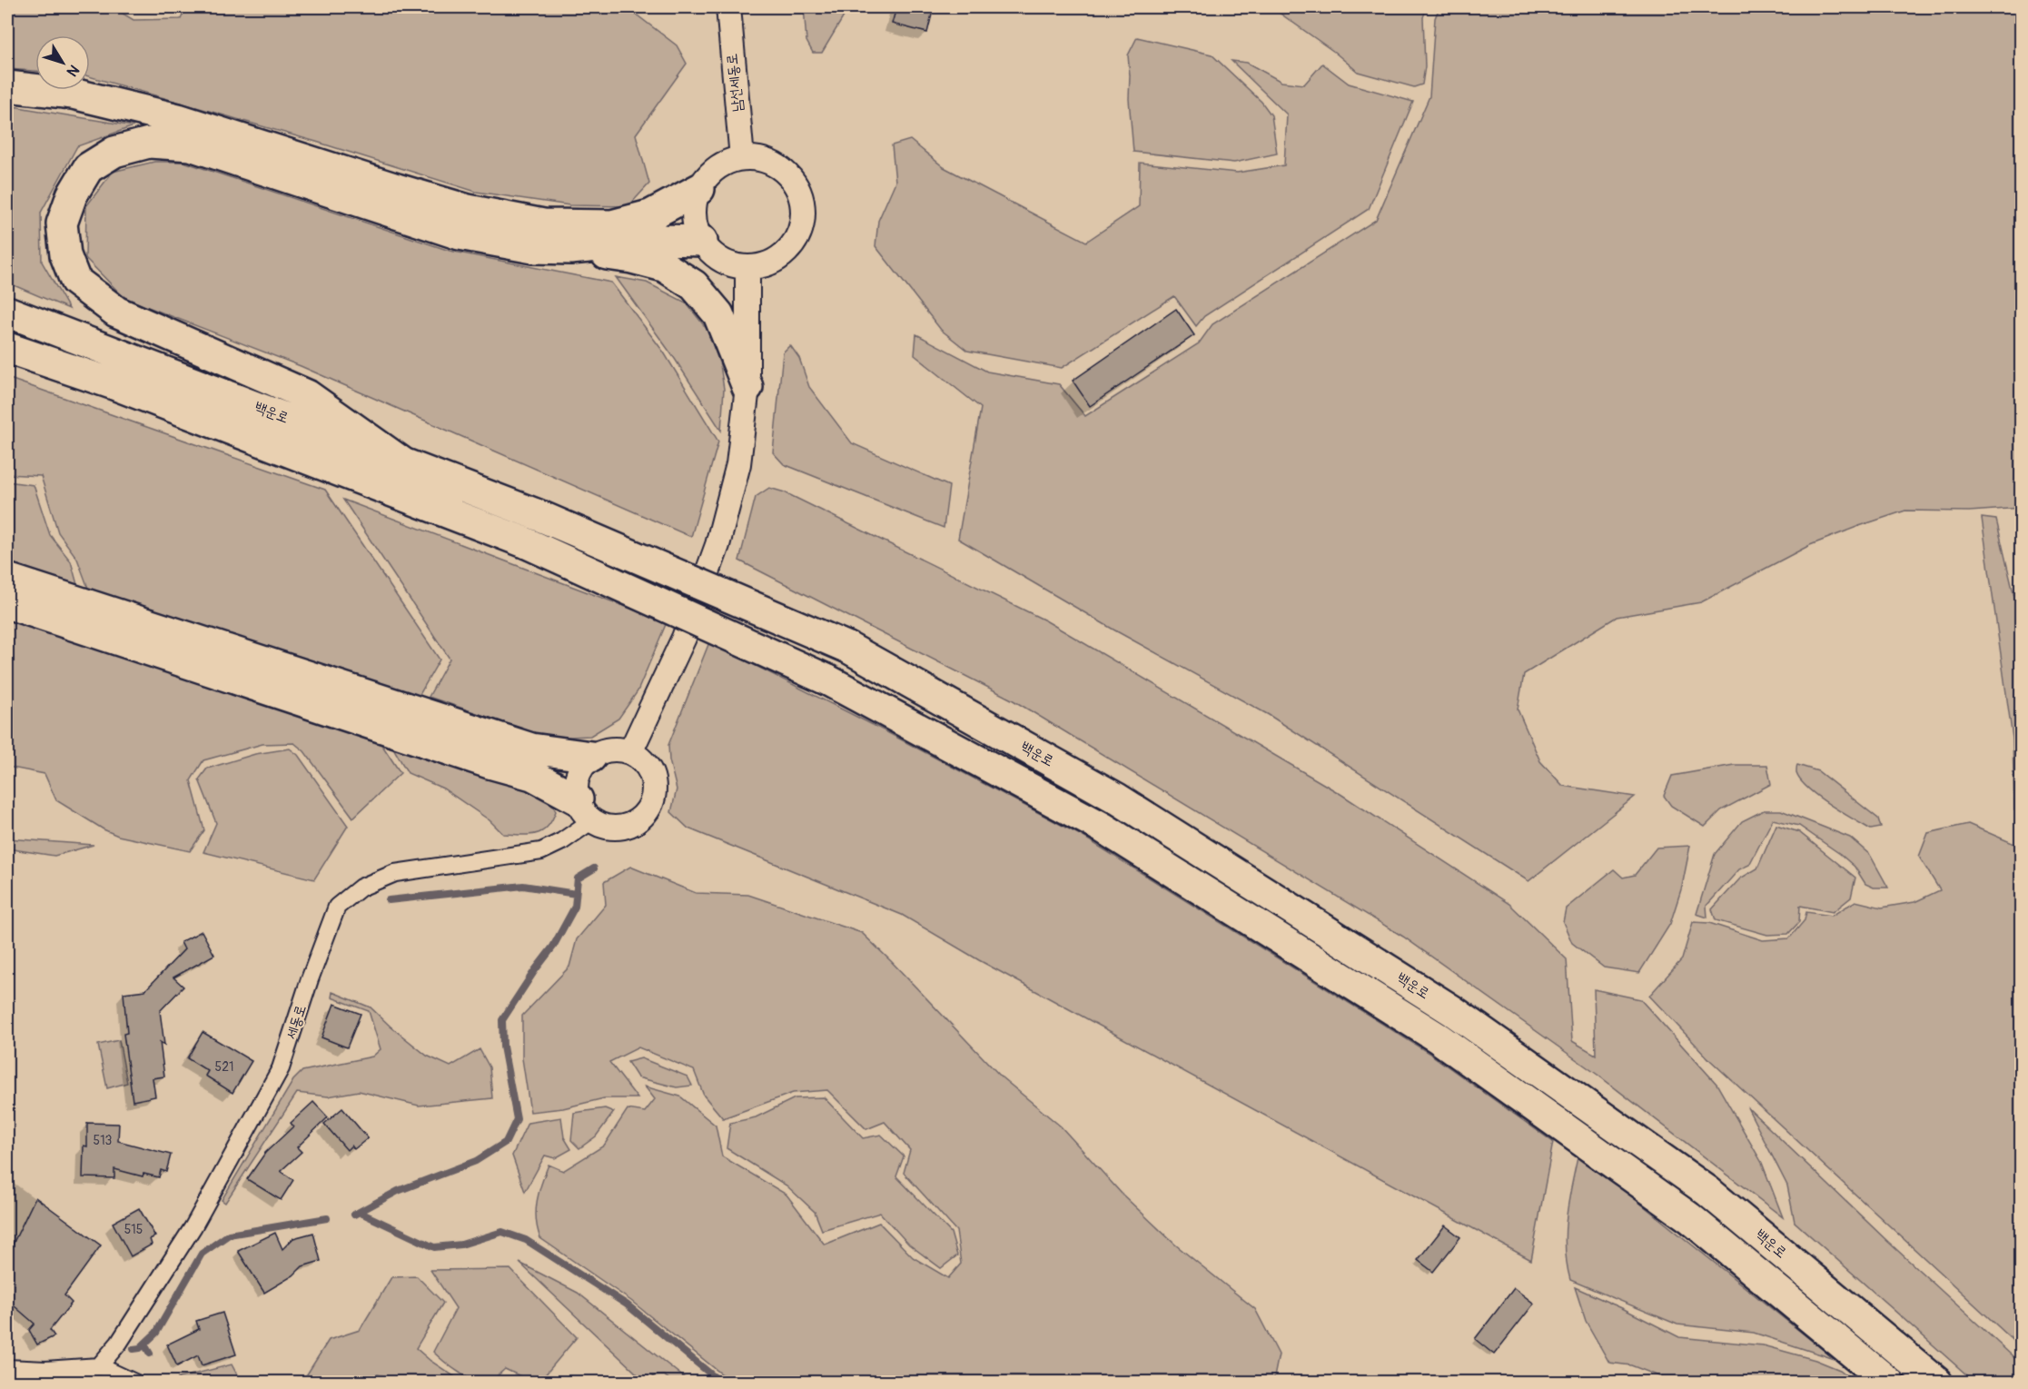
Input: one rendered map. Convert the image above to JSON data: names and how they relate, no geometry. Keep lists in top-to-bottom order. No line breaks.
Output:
{"streets":{"highway":["백운로"],"street":["남선세동로","세동로"]},"house_numbers":["521","513","515"],"north":"bottom right"}
